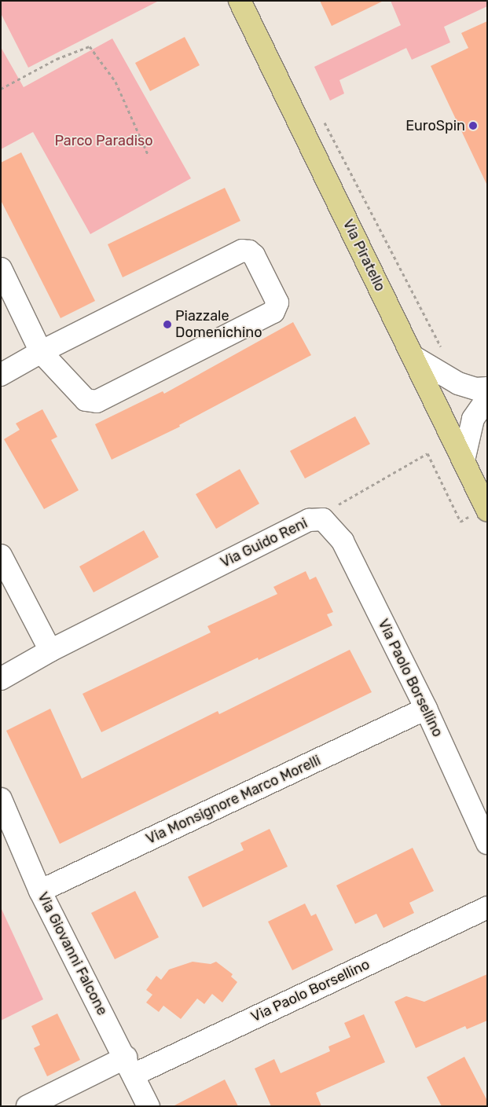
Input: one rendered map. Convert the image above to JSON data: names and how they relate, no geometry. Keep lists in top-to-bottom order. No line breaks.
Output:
{"streets":{"main road":["Via Piratello"],"street":["Via Guido Reni","Via Paolo Borsellino","Via Monsignore Marco Morelli","Via Giovanni Falcone"]},"crossings":[["Via Piratello","Via Guido Reni"],["Via Guido Reni","Via Paolo Borsellino"],["Via Paolo Borsellino","Via Monsignore Marco Morelli"],["Via Paolo Borsellino","Via Giovanni Falcone"],["Via Monsignore Marco Morelli","Via Giovanni Falcone"]],"parks":["Parco Paradiso"],"places":["EuroSpin","Piazzale Domenichino"]}
